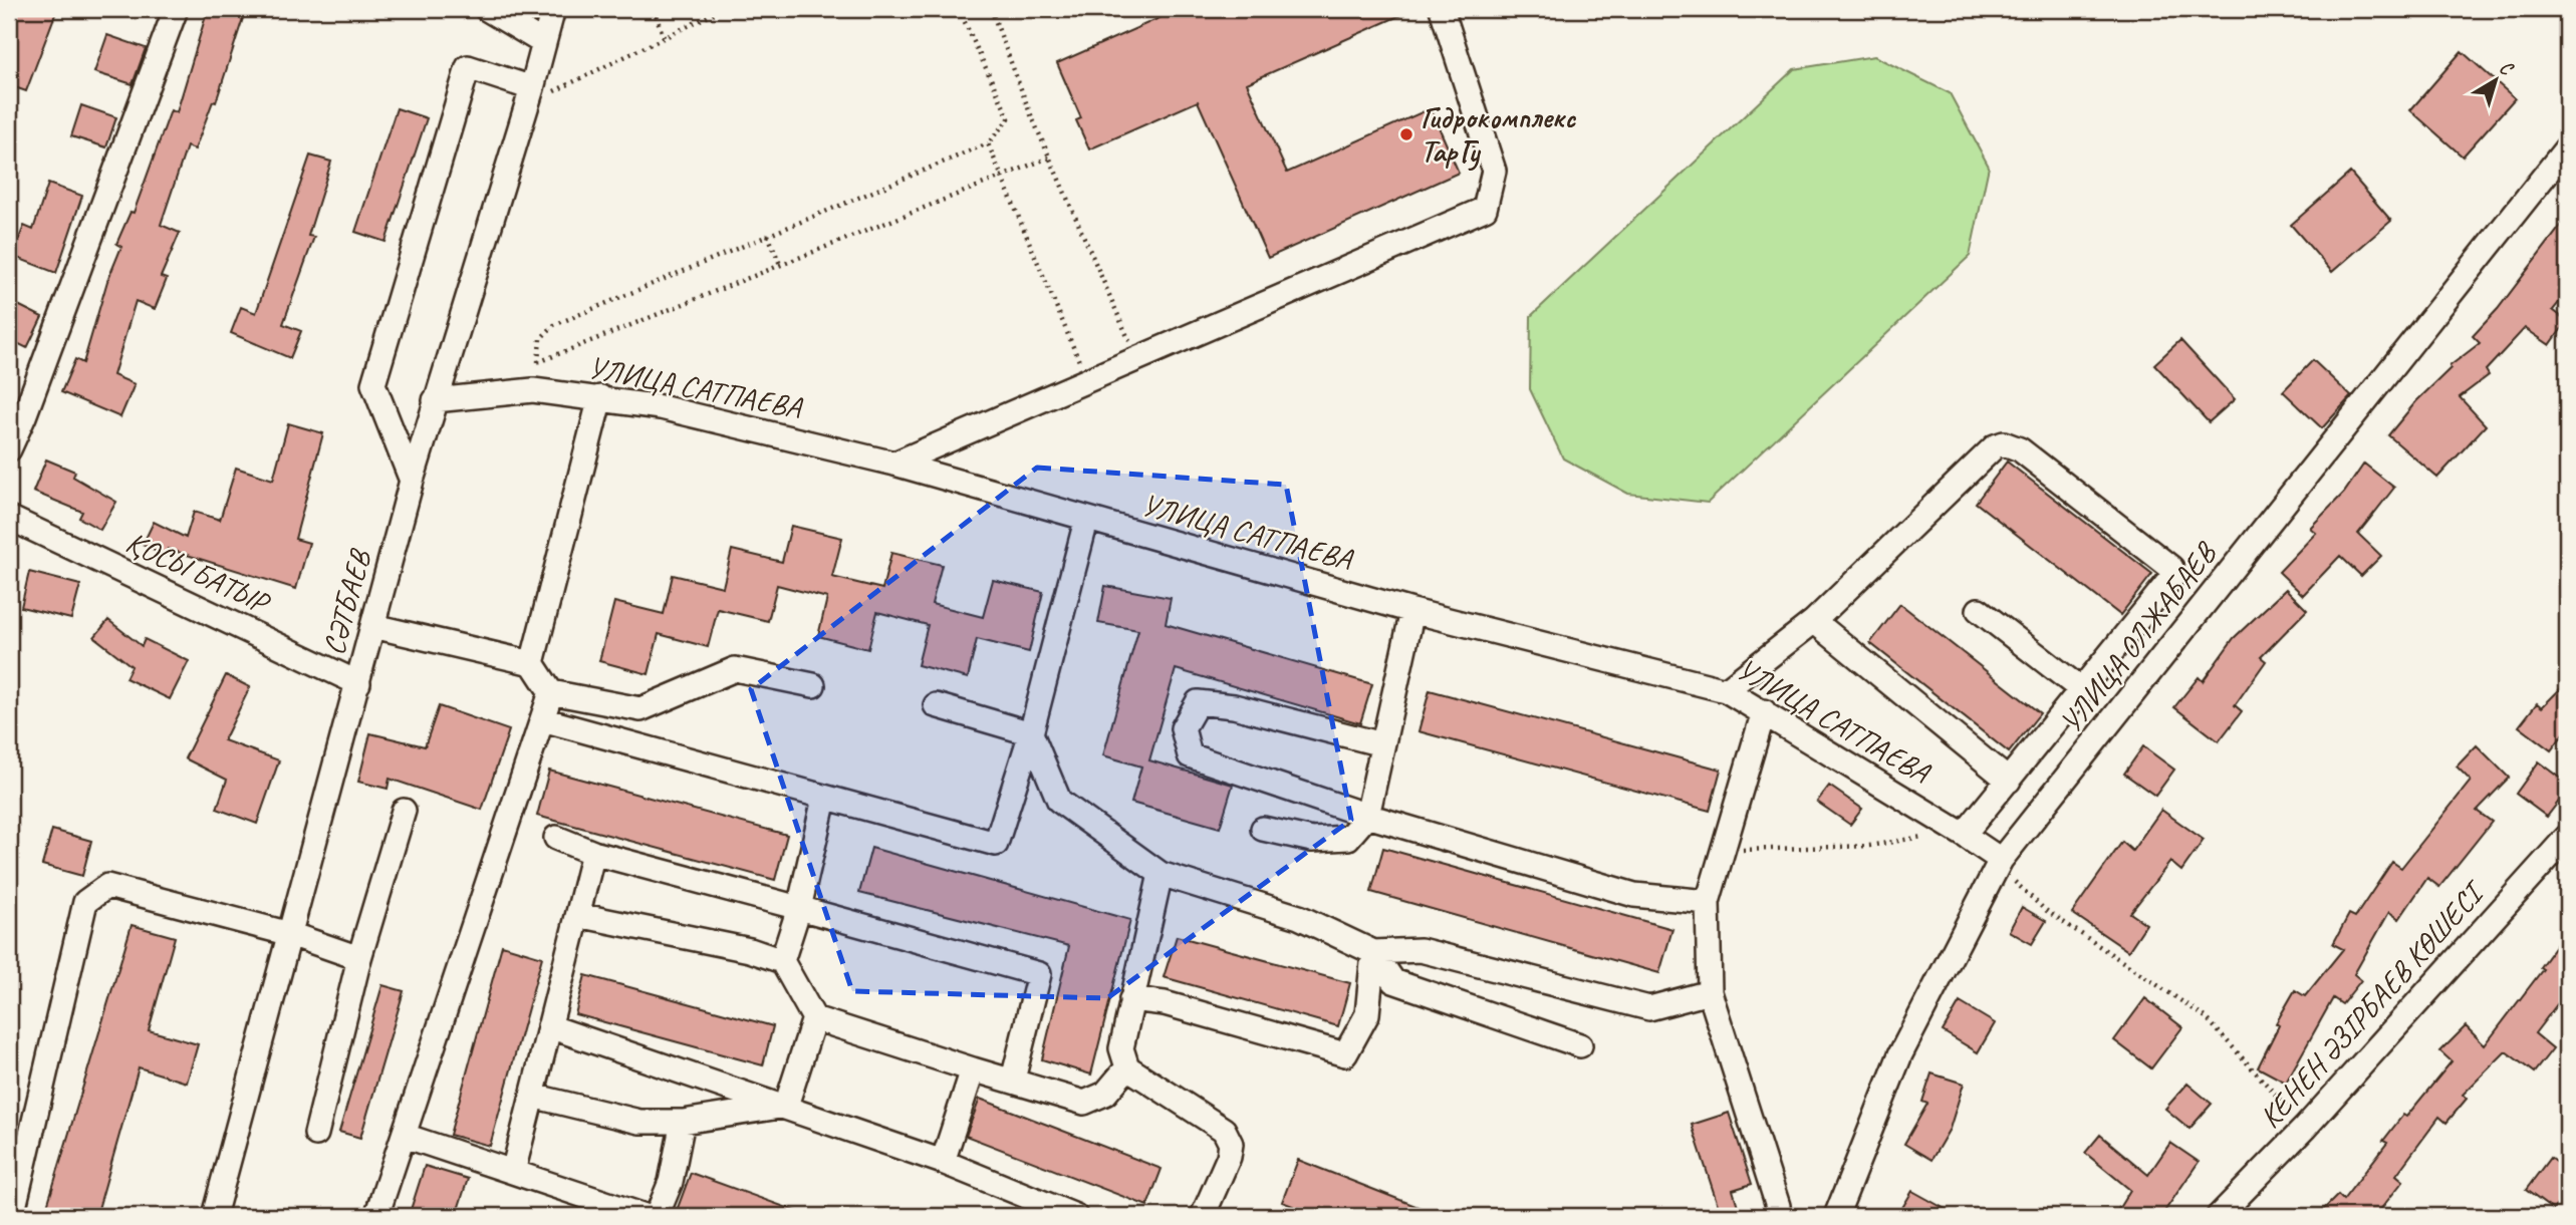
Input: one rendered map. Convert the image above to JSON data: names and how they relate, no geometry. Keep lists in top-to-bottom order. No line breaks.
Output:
{"streets":{"street":["УЛИЦА САТПАЕВА","ҚОСЫ БАТЫР","СӘТБАЕВ","УЛИЦА ОЛЖАБАЕВ","КЕНЕН ӘЗІРБАЕВ КӨШЕСІ"]},"crossings":[["УЛИЦА САТПАЕВА","СӘТБАЕВ"],["УЛИЦА САТПАЕВА","УЛИЦА ОЛЖАБАЕВ"],["ҚОСЫ БАТЫР","СӘТБАЕВ"]],"places":["Гидрокомплекс ТарГу"],"north":"top right"}
